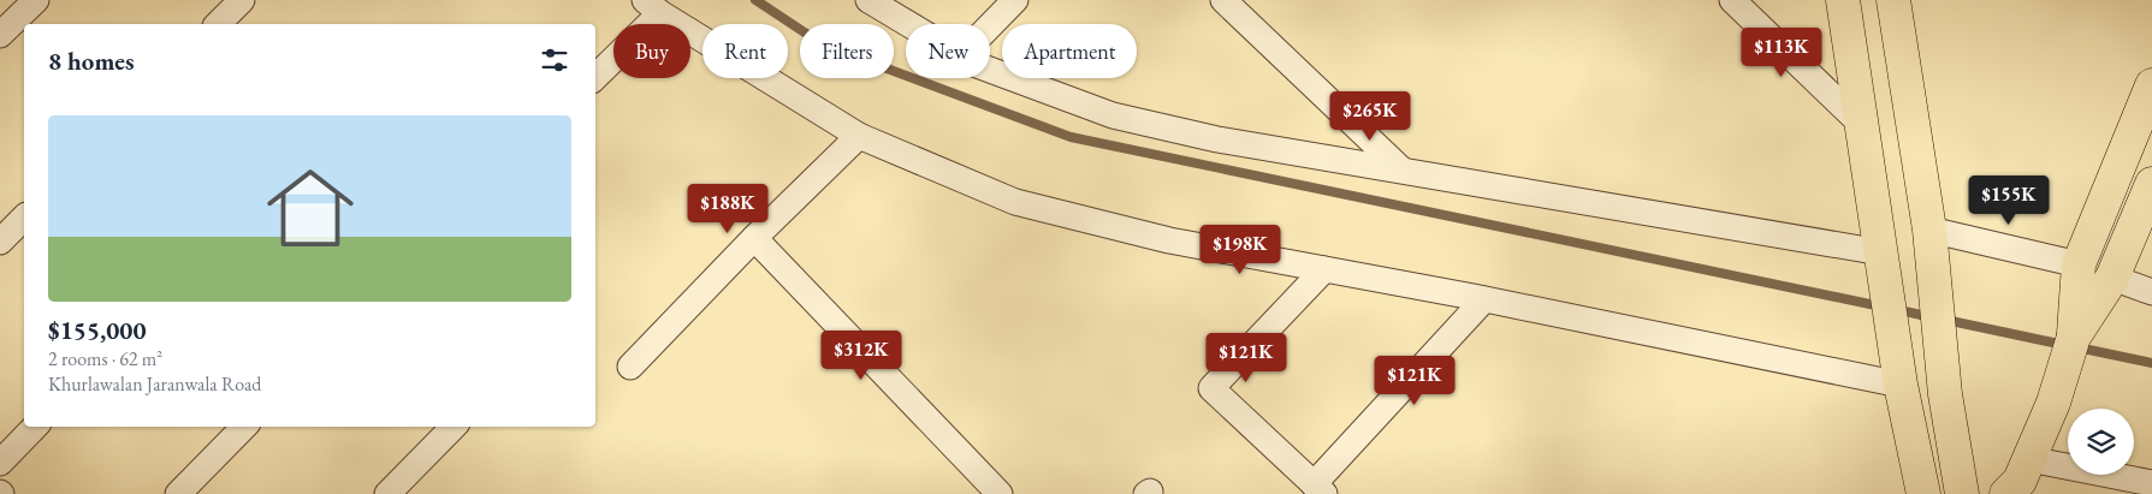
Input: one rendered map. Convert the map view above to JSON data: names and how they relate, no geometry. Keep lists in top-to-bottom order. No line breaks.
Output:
{"page":{"chip":["Buy","Rent","Filters","New","Apartment"],"heading":"8 homes","price":["$113K","$265K","$155K","$188K","$198K","$312K","$121K","$121K"],"list":[{"name":"$155,000","note":"2 rooms · 62 m² · Khurlawalan Jaranwala Road"}]}}
